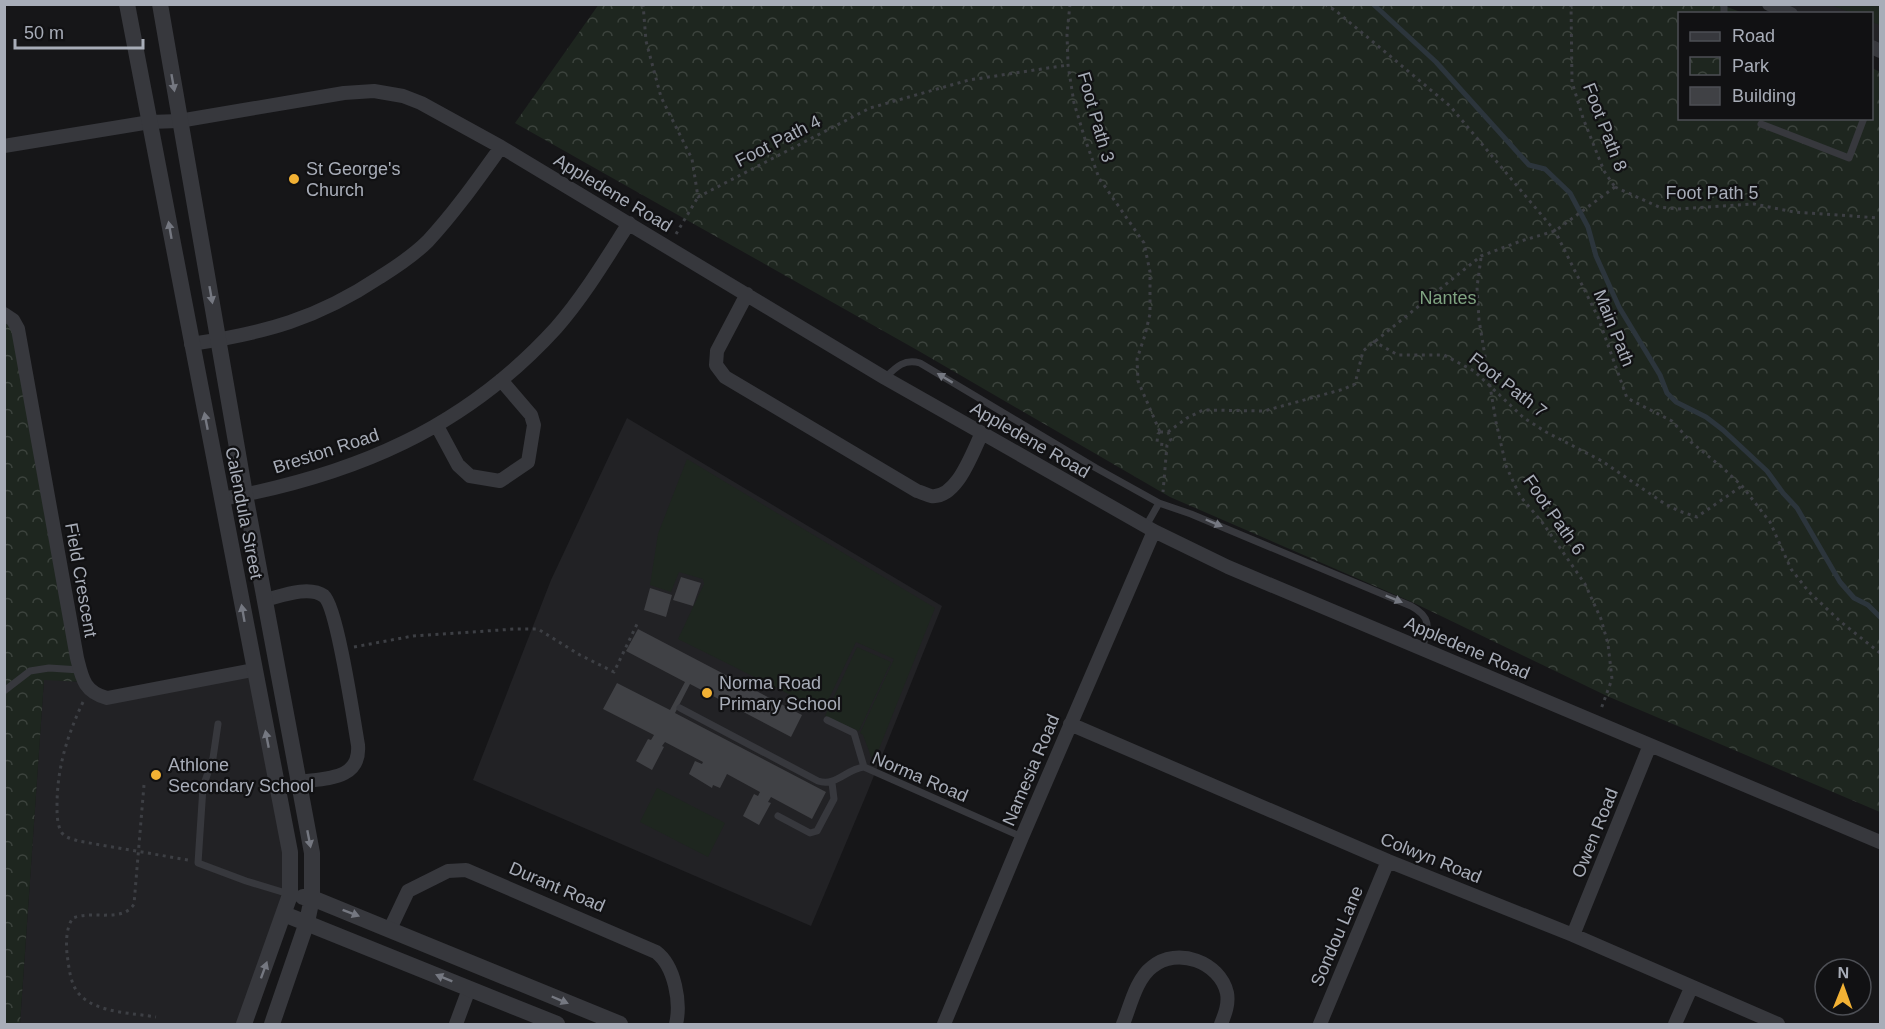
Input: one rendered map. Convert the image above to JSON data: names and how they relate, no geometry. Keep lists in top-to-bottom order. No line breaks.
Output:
{"streets":{"street":["Appledene Road","Breston Road","Calendula Street","Field Crescent","Namesia Road","Owen Road","Colwyn Road","Durant Road","Sondou Lane"],"lane":["Norma Road"],"path":["Foot Path 3","Foot Path 8","Foot Path 4","Foot Path 5","Main Path","Foot Path 7","Foot Path 6"]},"crossings":[["Foot Path 3","Foot Path 4"],["Foot Path 8","Foot Path 5"],["Appledene Road","Breston Road"],["Appledene Road","Calendula Street"],["Appledene Road","Foot Path 6"],["Appledene Road","Namesia Road"],["Appledene Road","Owen Road"],["Main Path","Foot Path 7"],["Foot Path 7","Foot Path 6"],["Breston Road","Calendula Street"],["Namesia Road","Norma Road"],["Namesia Road","Colwyn Road"],["Owen Road","Colwyn Road"],["Colwyn Road","Sondou Lane"]],"parks":["Nantes"],"places":["St George's Church","Norma Road Primary School","Athlone Secondary School"],"legend":["Road","Park","Building"],"scale_bar":"50 m","north":"top"}
